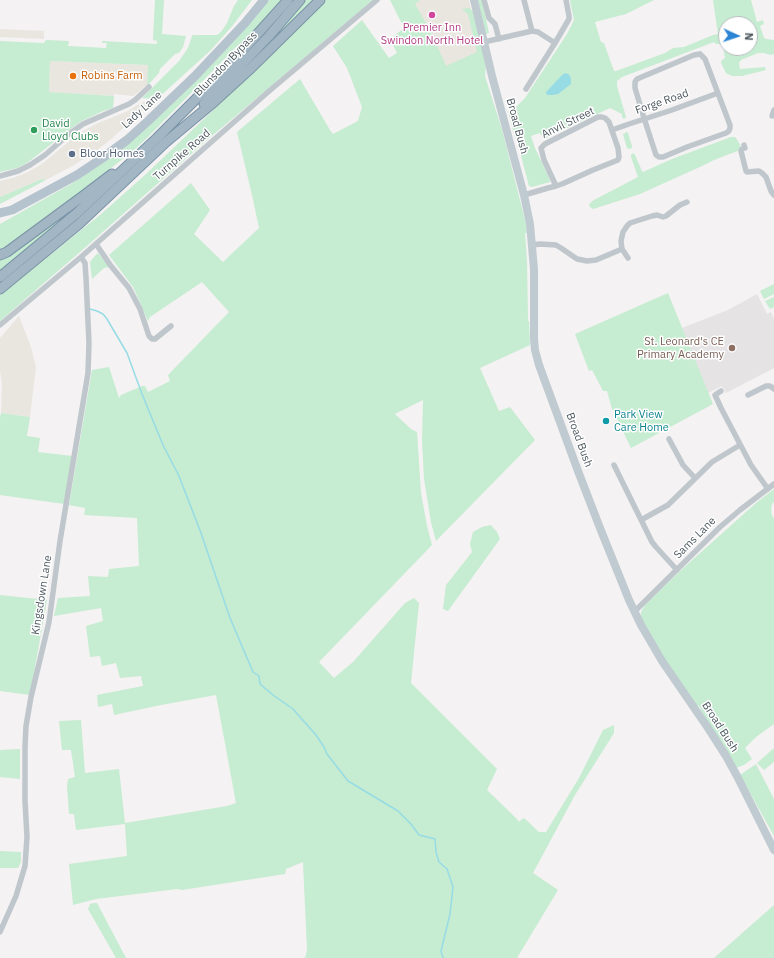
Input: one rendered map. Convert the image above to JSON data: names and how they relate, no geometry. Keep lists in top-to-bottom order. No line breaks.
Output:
{"streets":{"highway":["Blunsdon Bypass"],"main road":["Lady Lane","Broad Bush"],"street":["Forge Road","Anvil Street","Turnpike Road","Sams Lane","Kingsdown Lane"]},"crossings":[["Forge Road","Anvil Street"],["Anvil Street","Broad Bush"],["Broad Bush","Sams Lane"],["Turnpike Road","Kingsdown Lane"]],"places":["Premier Inn Swindon North Hotel","Robins Farm","David Lloyd Clubs","Bloor Homes","St. Leonard's CE Primary Academy","Park View Care Home"],"north":"right"}
